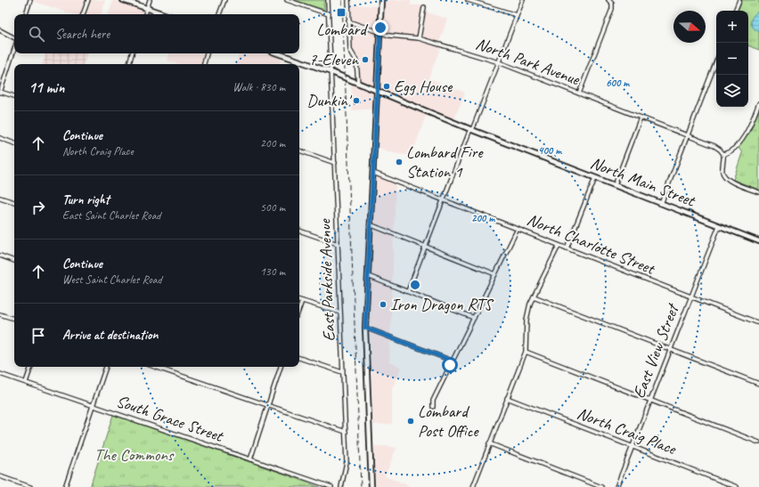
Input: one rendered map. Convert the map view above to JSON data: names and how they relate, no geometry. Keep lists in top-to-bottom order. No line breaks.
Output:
{"streets":{"main road":["North Main Street"],"street":["North Park Avenue","North Charlotte Street","East Parkside Avenue","East View Street","South Grace Street","North Craig Place"]},"crossings":[["North Main Street","East Parkside Avenue"],["North Main Street","East View Street"],["North Charlotte Street","East View Street"],["East View Street","North Craig Place"]],"parks":["The Commons"],"places":{"transit":["Lombard"],"other":["7-Eleven","Egg House","Dunkin'","Lombard Fire Station 1","Iron Dragon RTS","Lombard Post Office"]},"north":"right","page":{"map_buttons":["+","−"],"search":"Search here","heading":["11 min","Walk · 830 m"],"list":[["Continue","North Craig Place","200 m"],["Turn right","East Saint Charles Road","500 m"],["Continue","West Saint Charles Road","130 m"],"Arrive at destination"]},"rings":["600 m","400 m","200 m"]}
